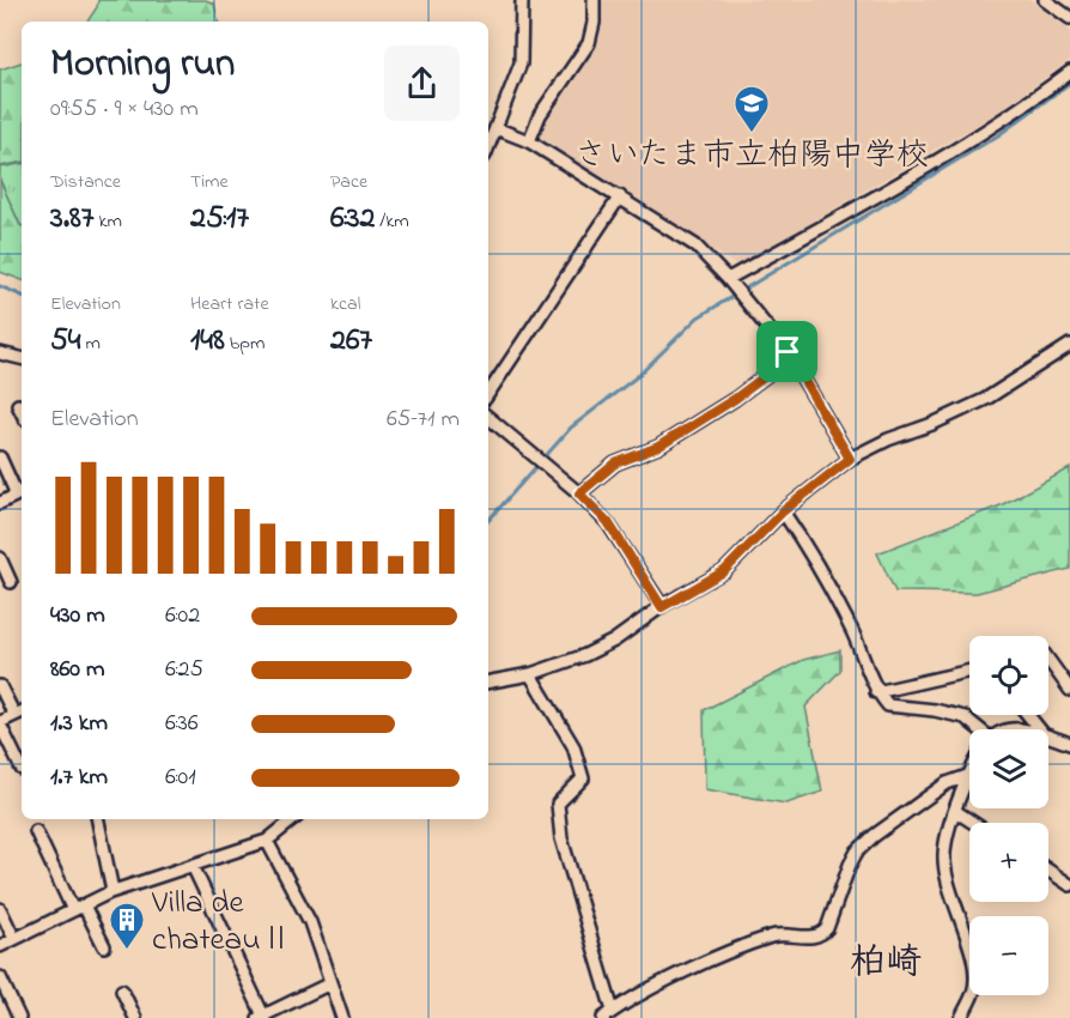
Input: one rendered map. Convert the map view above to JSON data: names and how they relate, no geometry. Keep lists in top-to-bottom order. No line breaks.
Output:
{"districts":["柏崎"],"places":{"school or university":["さいたま市立柏陽中学校"],"building":["Villa de chateauⅡ"]},"page":{"heading":["Morning run","09:55 · 9 × 430 m"],"stats":[["Distance","3.87 km"],["Time","25:17"],["Pace","6:32 /km"],["Elevation","54 m"],["Heart rate","148 bpm"],["kcal","267"]],"chart":["Elevation","65–71 m"],"list":[{"name":"430 m","note":"6:02"},{"name":"860 m","note":"6:25"},{"name":"1.3 km","note":"6:36"},{"name":"1.7 km","note":"6:01"}],"map_buttons":["+","−"]}}
